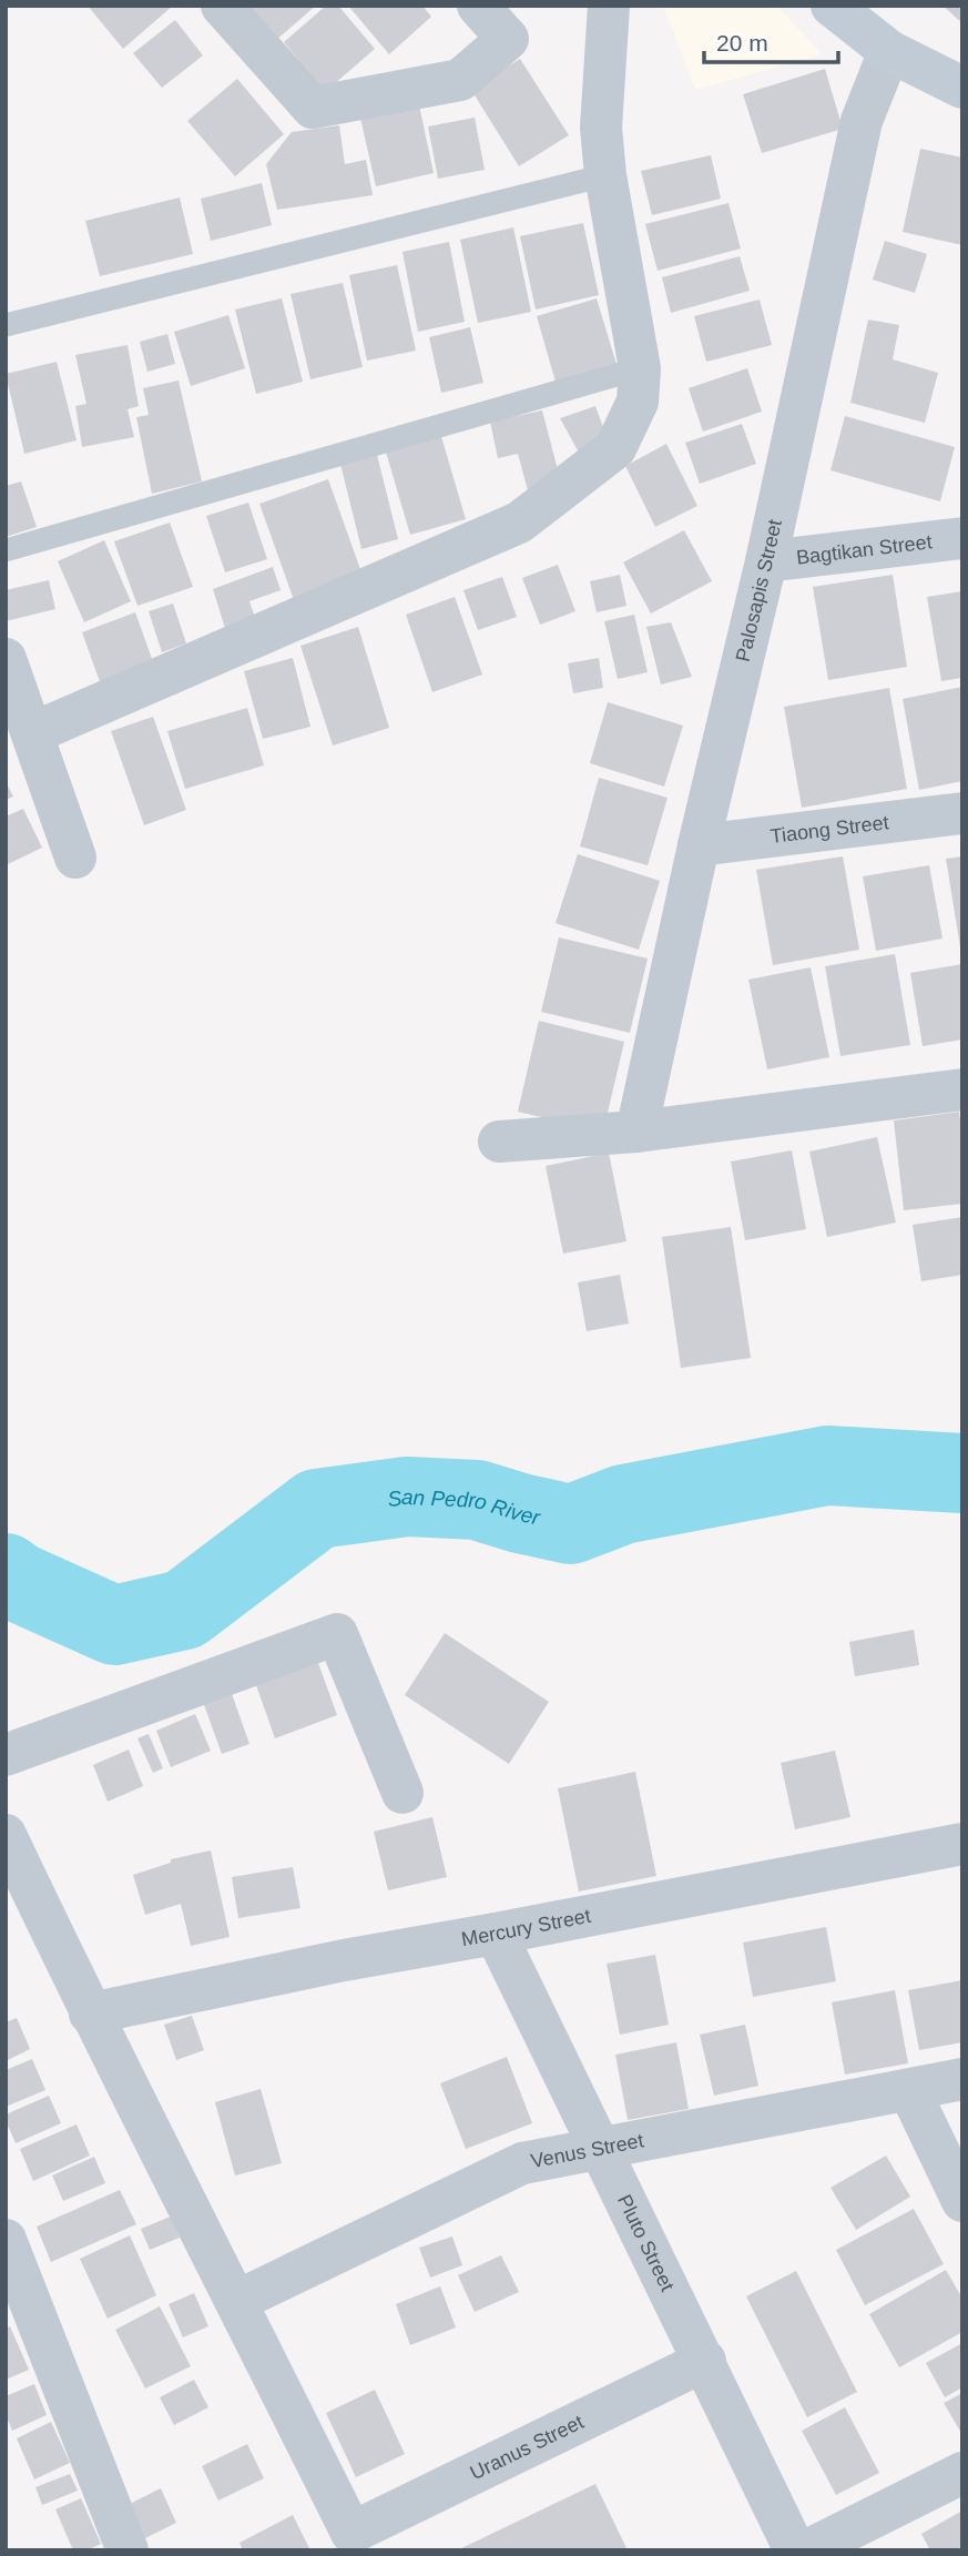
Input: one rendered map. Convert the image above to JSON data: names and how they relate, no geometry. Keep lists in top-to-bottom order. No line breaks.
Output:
{"streets":{"street":["Bagtikan Street","Palosapis Street","Tiaong Street","Mercury Street","Venus Street","Pluto Street","Uranus Street"]},"crossings":[["Bagtikan Street","Palosapis Street"],["Palosapis Street","Tiaong Street"],["Mercury Street","Pluto Street"],["Venus Street","Pluto Street"],["Pluto Street","Uranus Street"]],"water":["San Pedro River"],"scale_bar":"20 m"}
